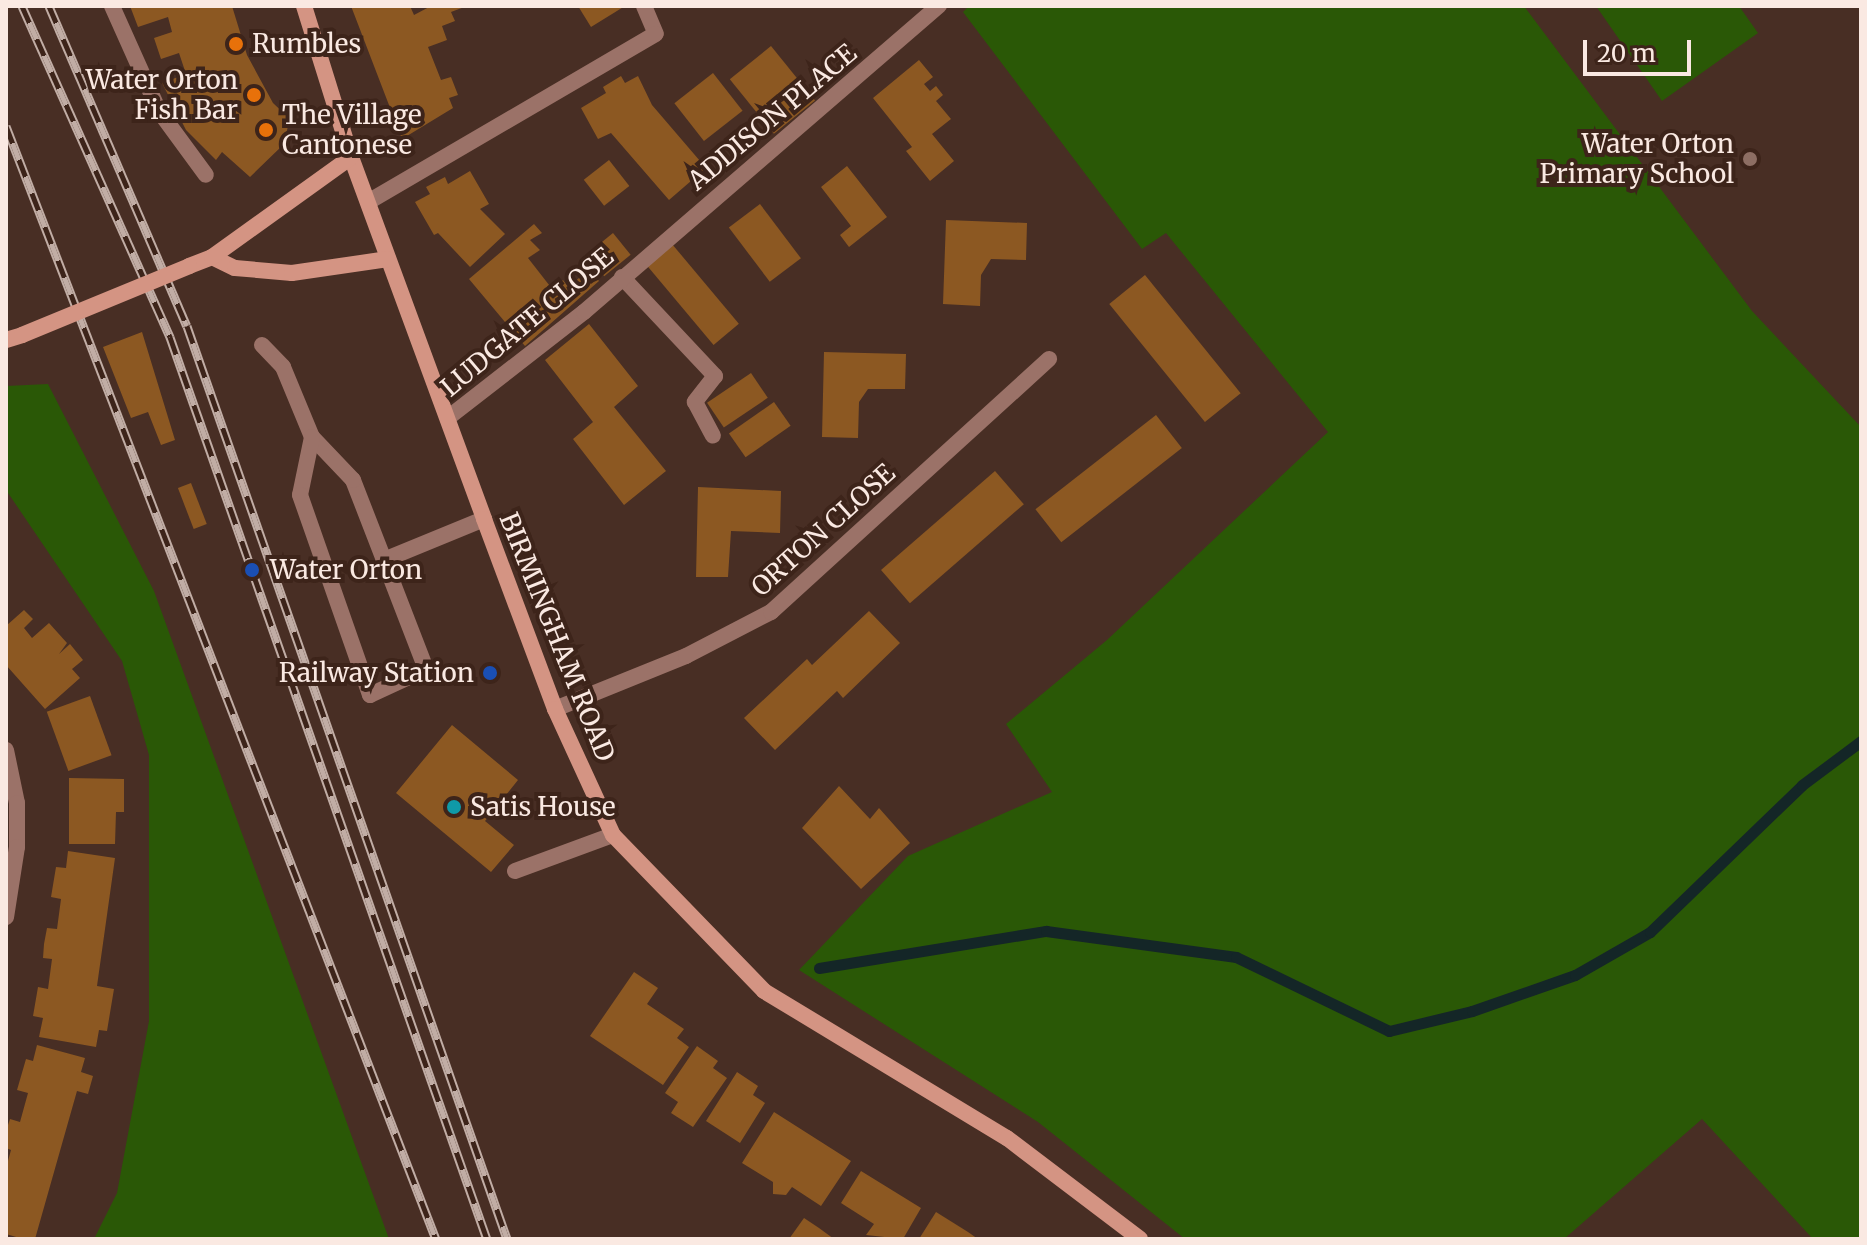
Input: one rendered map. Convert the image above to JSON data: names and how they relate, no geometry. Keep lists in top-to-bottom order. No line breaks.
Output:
{"streets":{"main road":["BIRMINGHAM ROAD"],"street":["ADDISON PLACE","LUDGATE CLOSE","ORTON CLOSE"]},"crossings":[["ADDISON PLACE","LUDGATE CLOSE"],["LUDGATE CLOSE","BIRMINGHAM ROAD"],["ORTON CLOSE","BIRMINGHAM ROAD"]],"places":["Rumbles","Water Orton Fish Bar","The Village Cantonese","Water Orton Primary School","Water Orton","Railway Station","Satis House"],"scale_bar":"20 m"}
